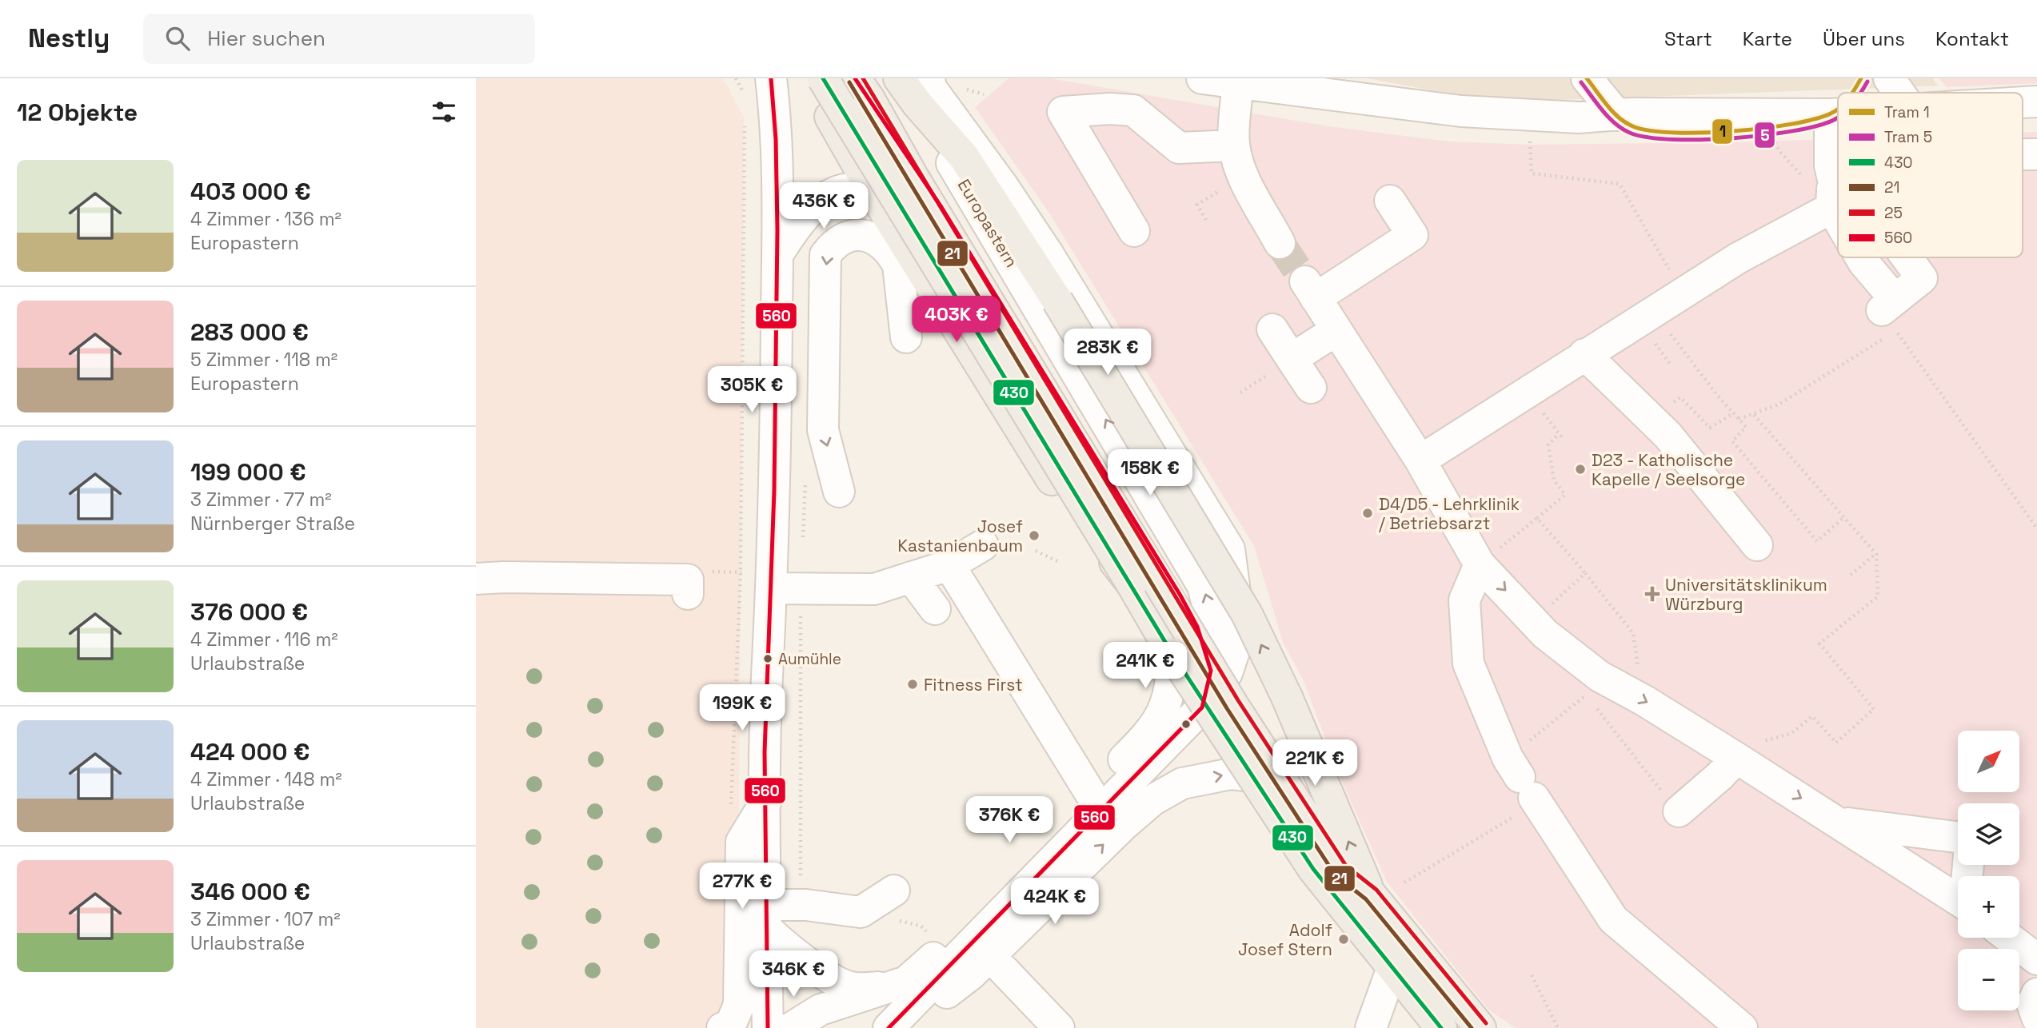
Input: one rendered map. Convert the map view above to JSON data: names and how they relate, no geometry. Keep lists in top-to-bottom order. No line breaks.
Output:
{"streets":{"main road":["Europastern"]},"places":{"other":["D23 - Katholische Kapelle / Seelsorge","D4/D5 - Lehrklinik / Betriebsarzt","Josef Kastanienbaum","Aumühle","Fitness First","Adolf Josef Stern"],"health":["Universitätsklinikum Würzburg"]},"lines":["tram line 1","transit line 430","transit line 25","transit line 560","tram line 5","transit line 21"],"legend":["Tram 1","Tram 5","430","21","25","560"],"north":"top right","page":{"header":"Nestly","search":"Hier suchen","nav":["Start","Karte","Über uns","Kontakt"],"heading":"12 Objekte","list":[{"name":"403 000 €","note":"4 Zimmer · 136 m² · Europastern"},{"name":"283 000 €","note":"5 Zimmer · 118 m² · Europastern"},{"name":"199 000 €","note":"3 Zimmer · 77 m² · Nürnberger Straße"},{"name":"376 000 €","note":"4 Zimmer · 116 m² · Urlaubstraße"},{"name":"424 000 €","note":"4 Zimmer · 148 m² · Urlaubstraße"},{"name":"346 000 €","note":"3 Zimmer · 107 m² · Urlaubstraße"}],"price":["436K €","403K €","283K €","305K €","158K €","241K €","199K €","221K €","376K €","277K €","424K €","346K €"],"map_buttons":["+","−"]}}
